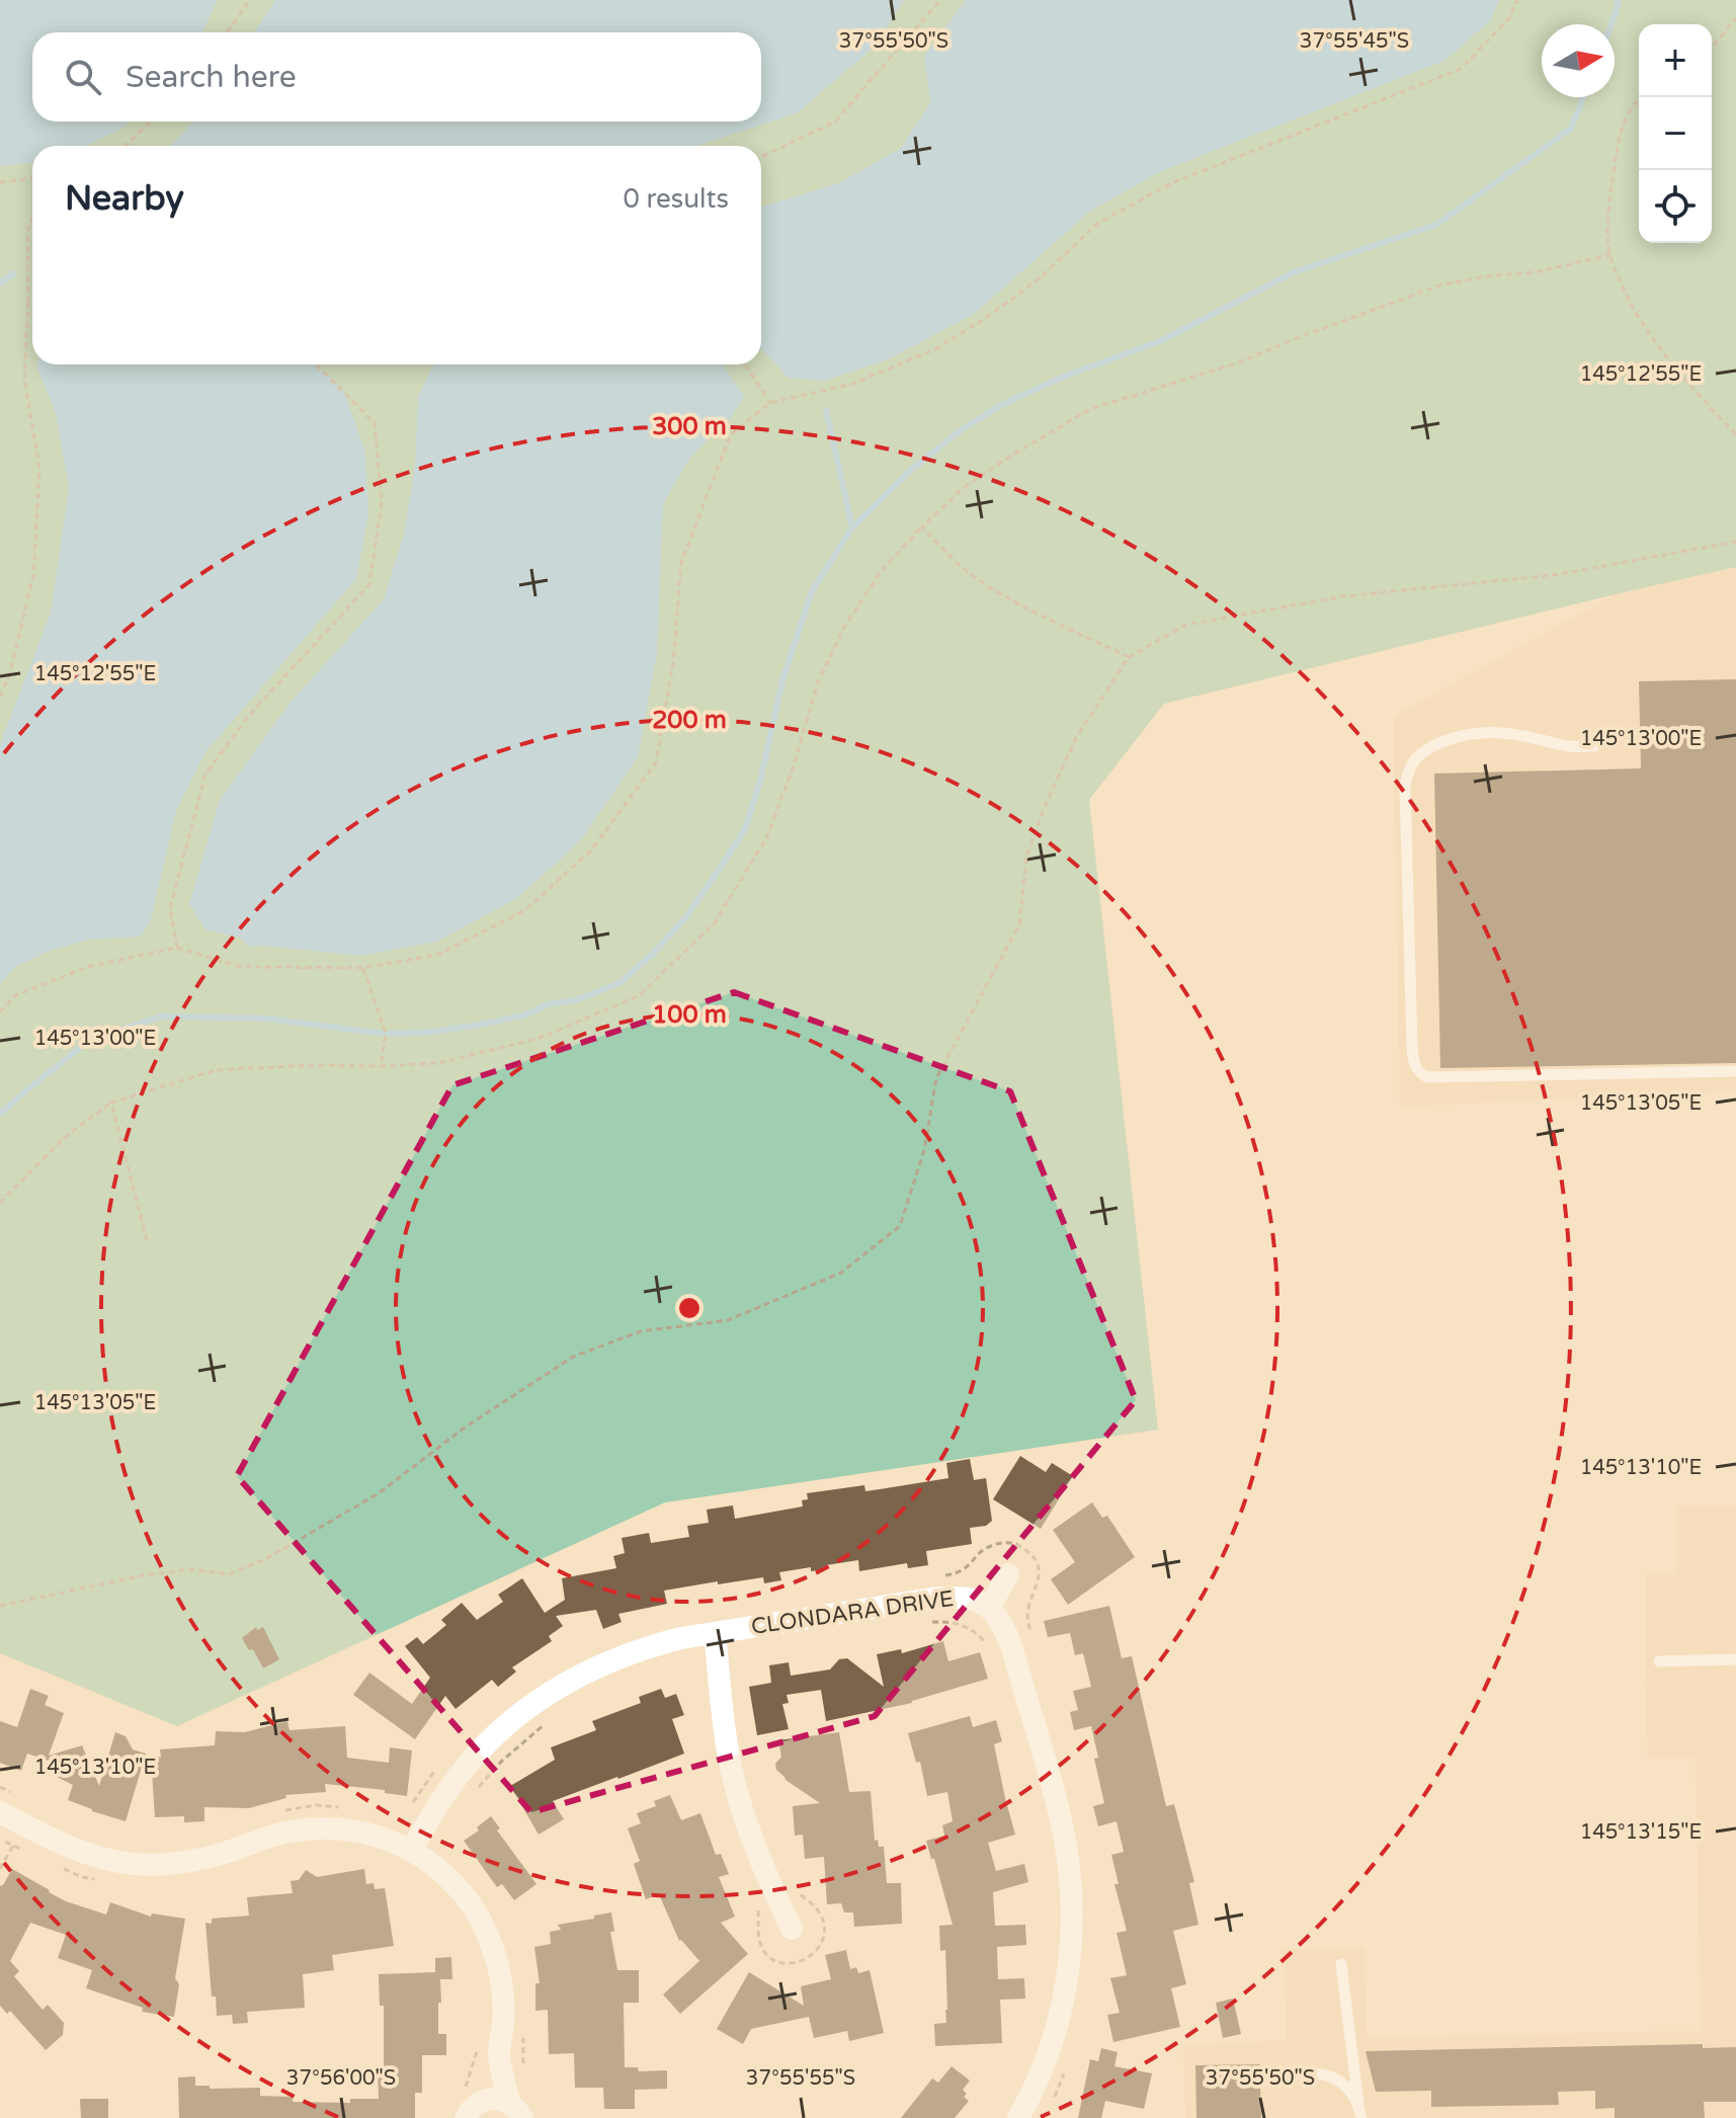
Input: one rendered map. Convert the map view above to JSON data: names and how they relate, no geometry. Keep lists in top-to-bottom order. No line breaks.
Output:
{"streets":{"street":["CLONDARA DRIVE"]},"north":"right","page":{"map_buttons":["+","−"],"search":"Search here","heading":["Nearby","0 results"]},"coordinates":["37°55'50\"S","37°55'45\"S","145°12'55\"E","145°13'00\"E","145°13'05\"E","145°13'10\"E","145°13'15\"E","37°56'00\"S","37°55'55\"S"],"rings":["300 m","200 m","100 m"]}
